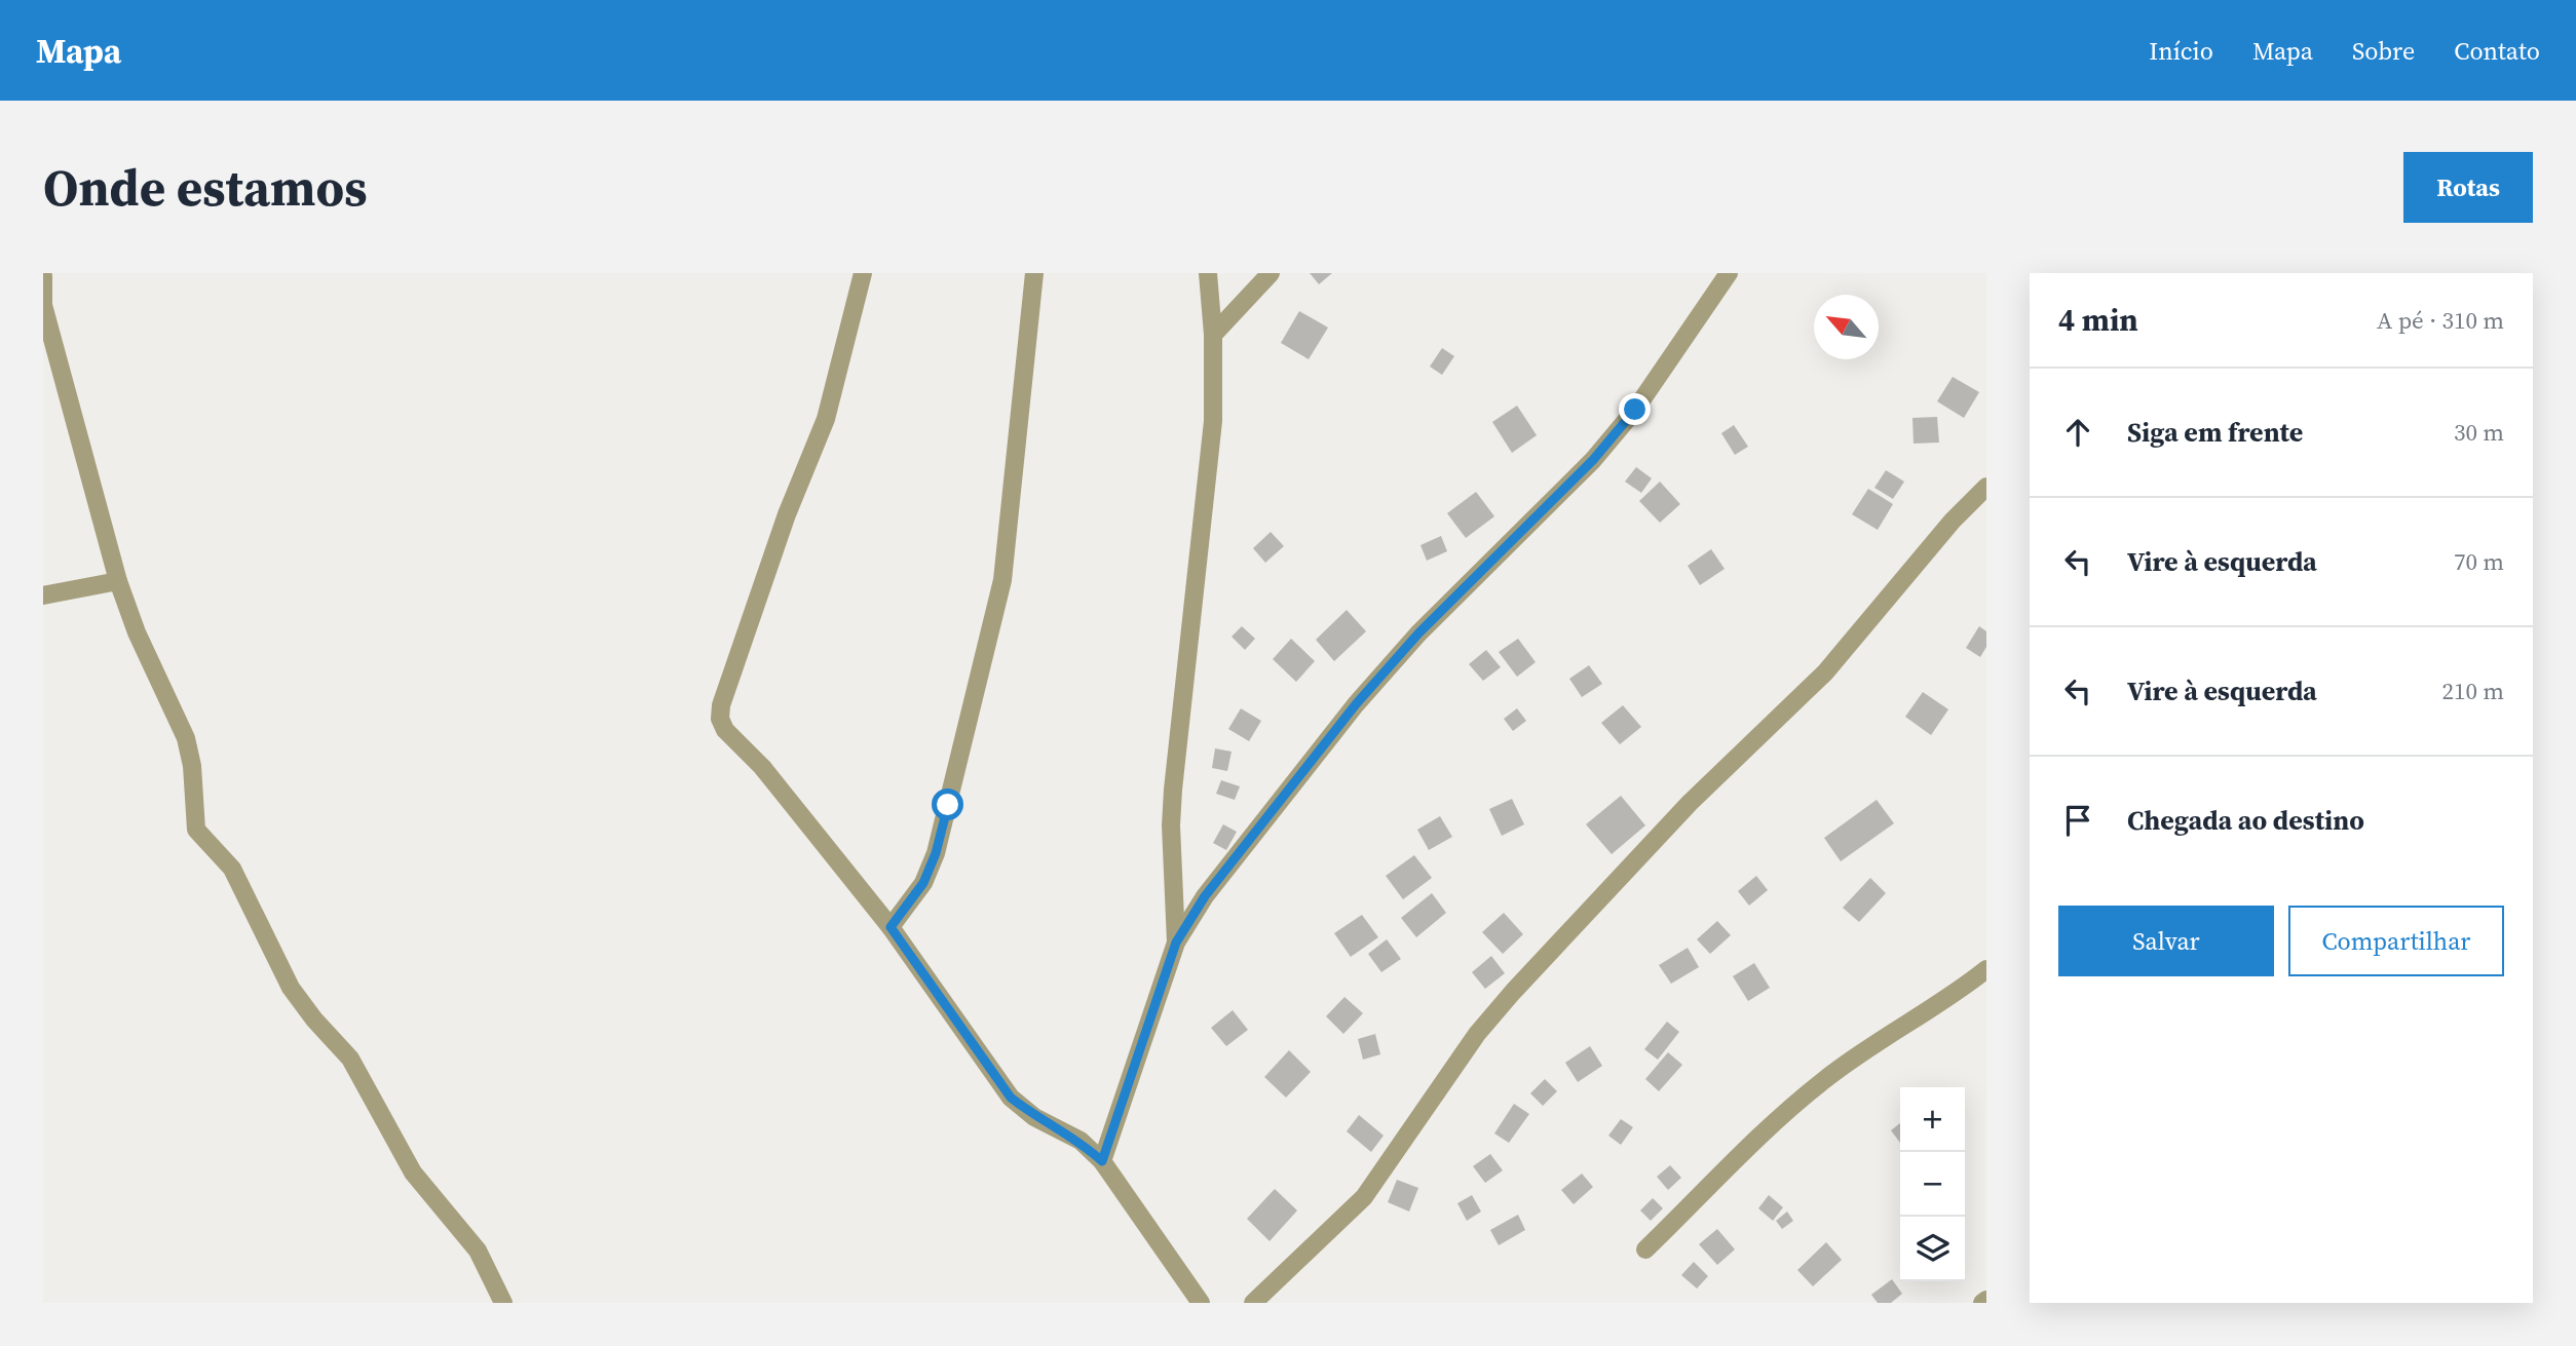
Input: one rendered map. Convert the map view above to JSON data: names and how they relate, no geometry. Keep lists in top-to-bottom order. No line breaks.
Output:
{"north":"top left","page":{"header":"Mapa","nav":["Início","Mapa","Sobre","Contato"],"buttons":["Rotas",["Salvar","Compartilhar"]],"title":"Onde estamos","heading":["4 min","A pé · 310 m"],"list":[["Siga em frente","30 m"],["Vire à esquerda","70 m"],["Vire à esquerda","210 m"],"Chegada ao destino"],"map_buttons":["+","−"]}}
